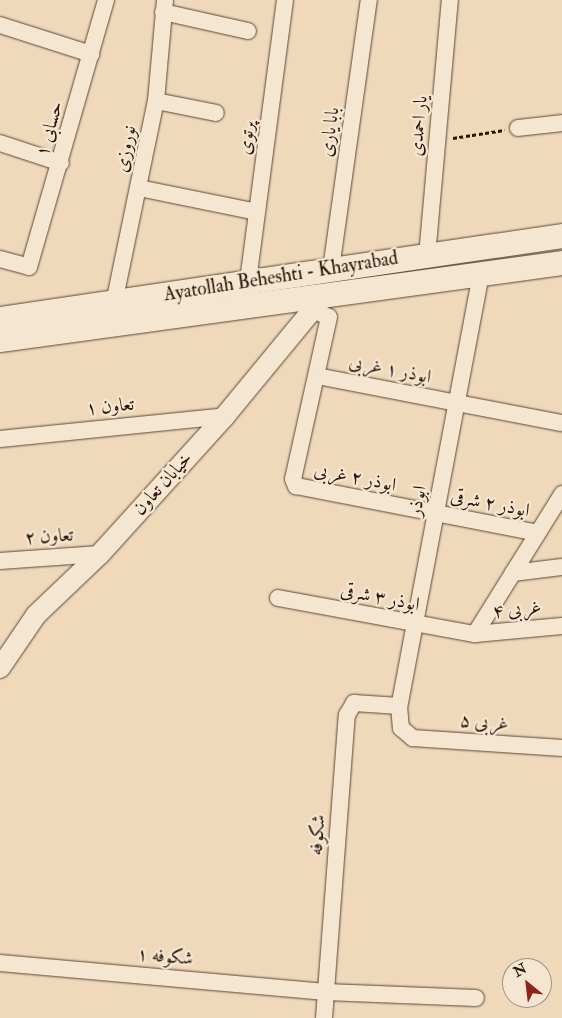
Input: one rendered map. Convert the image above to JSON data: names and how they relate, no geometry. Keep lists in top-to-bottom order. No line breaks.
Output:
{"streets":{"main road":["Ayatollah Beheshti - Khayrabad"],"street":["یار احمدی","حسابی ۱","بابا یاری","پرتوی","نوروزی","ابوذر ۱ غربی","تعاون ۱","ابوذر ۲ غربی","خیابان تعاون","ابوذر","ابوذر ۲ شرقی","تعاون ۲","ابوذر ۳ شرقی","غربی ۴","غربی ۵","شکوفه","شکوفه ۱"]},"crossings":[["یار احمدی","Ayatollah Beheshti - Khayrabad"],["بابا یاری","Ayatollah Beheshti - Khayrabad"],["پرتوی","Ayatollah Beheshti - Khayrabad"],["نوروزی","Ayatollah Beheshti - Khayrabad"],["Ayatollah Beheshti - Khayrabad","خیابان تعاون"],["Ayatollah Beheshti - Khayrabad","ابوذر"],["ابوذر ۱ غربی","ابوذر ۲ غربی"],["ابوذر ۱ غربی","ابوذر"],["تعاون ۱","خیابان تعاون"],["ابوذر ۲ غربی","ابوذر"],["ابوذر ۲ غربی","ابوذر ۲ شرقی"],["خیابان تعاون","تعاون ۲"],["ابوذر","ابوذر ۲ شرقی"],["ابوذر","ابوذر ۳ شرقی"],["ابوذر","غربی ۵"],["ابوذر","شکوفه"],["ابوذر ۳ شرقی","غربی ۴"],["شکوفه","شکوفه ۱"]],"north":"top left"}
